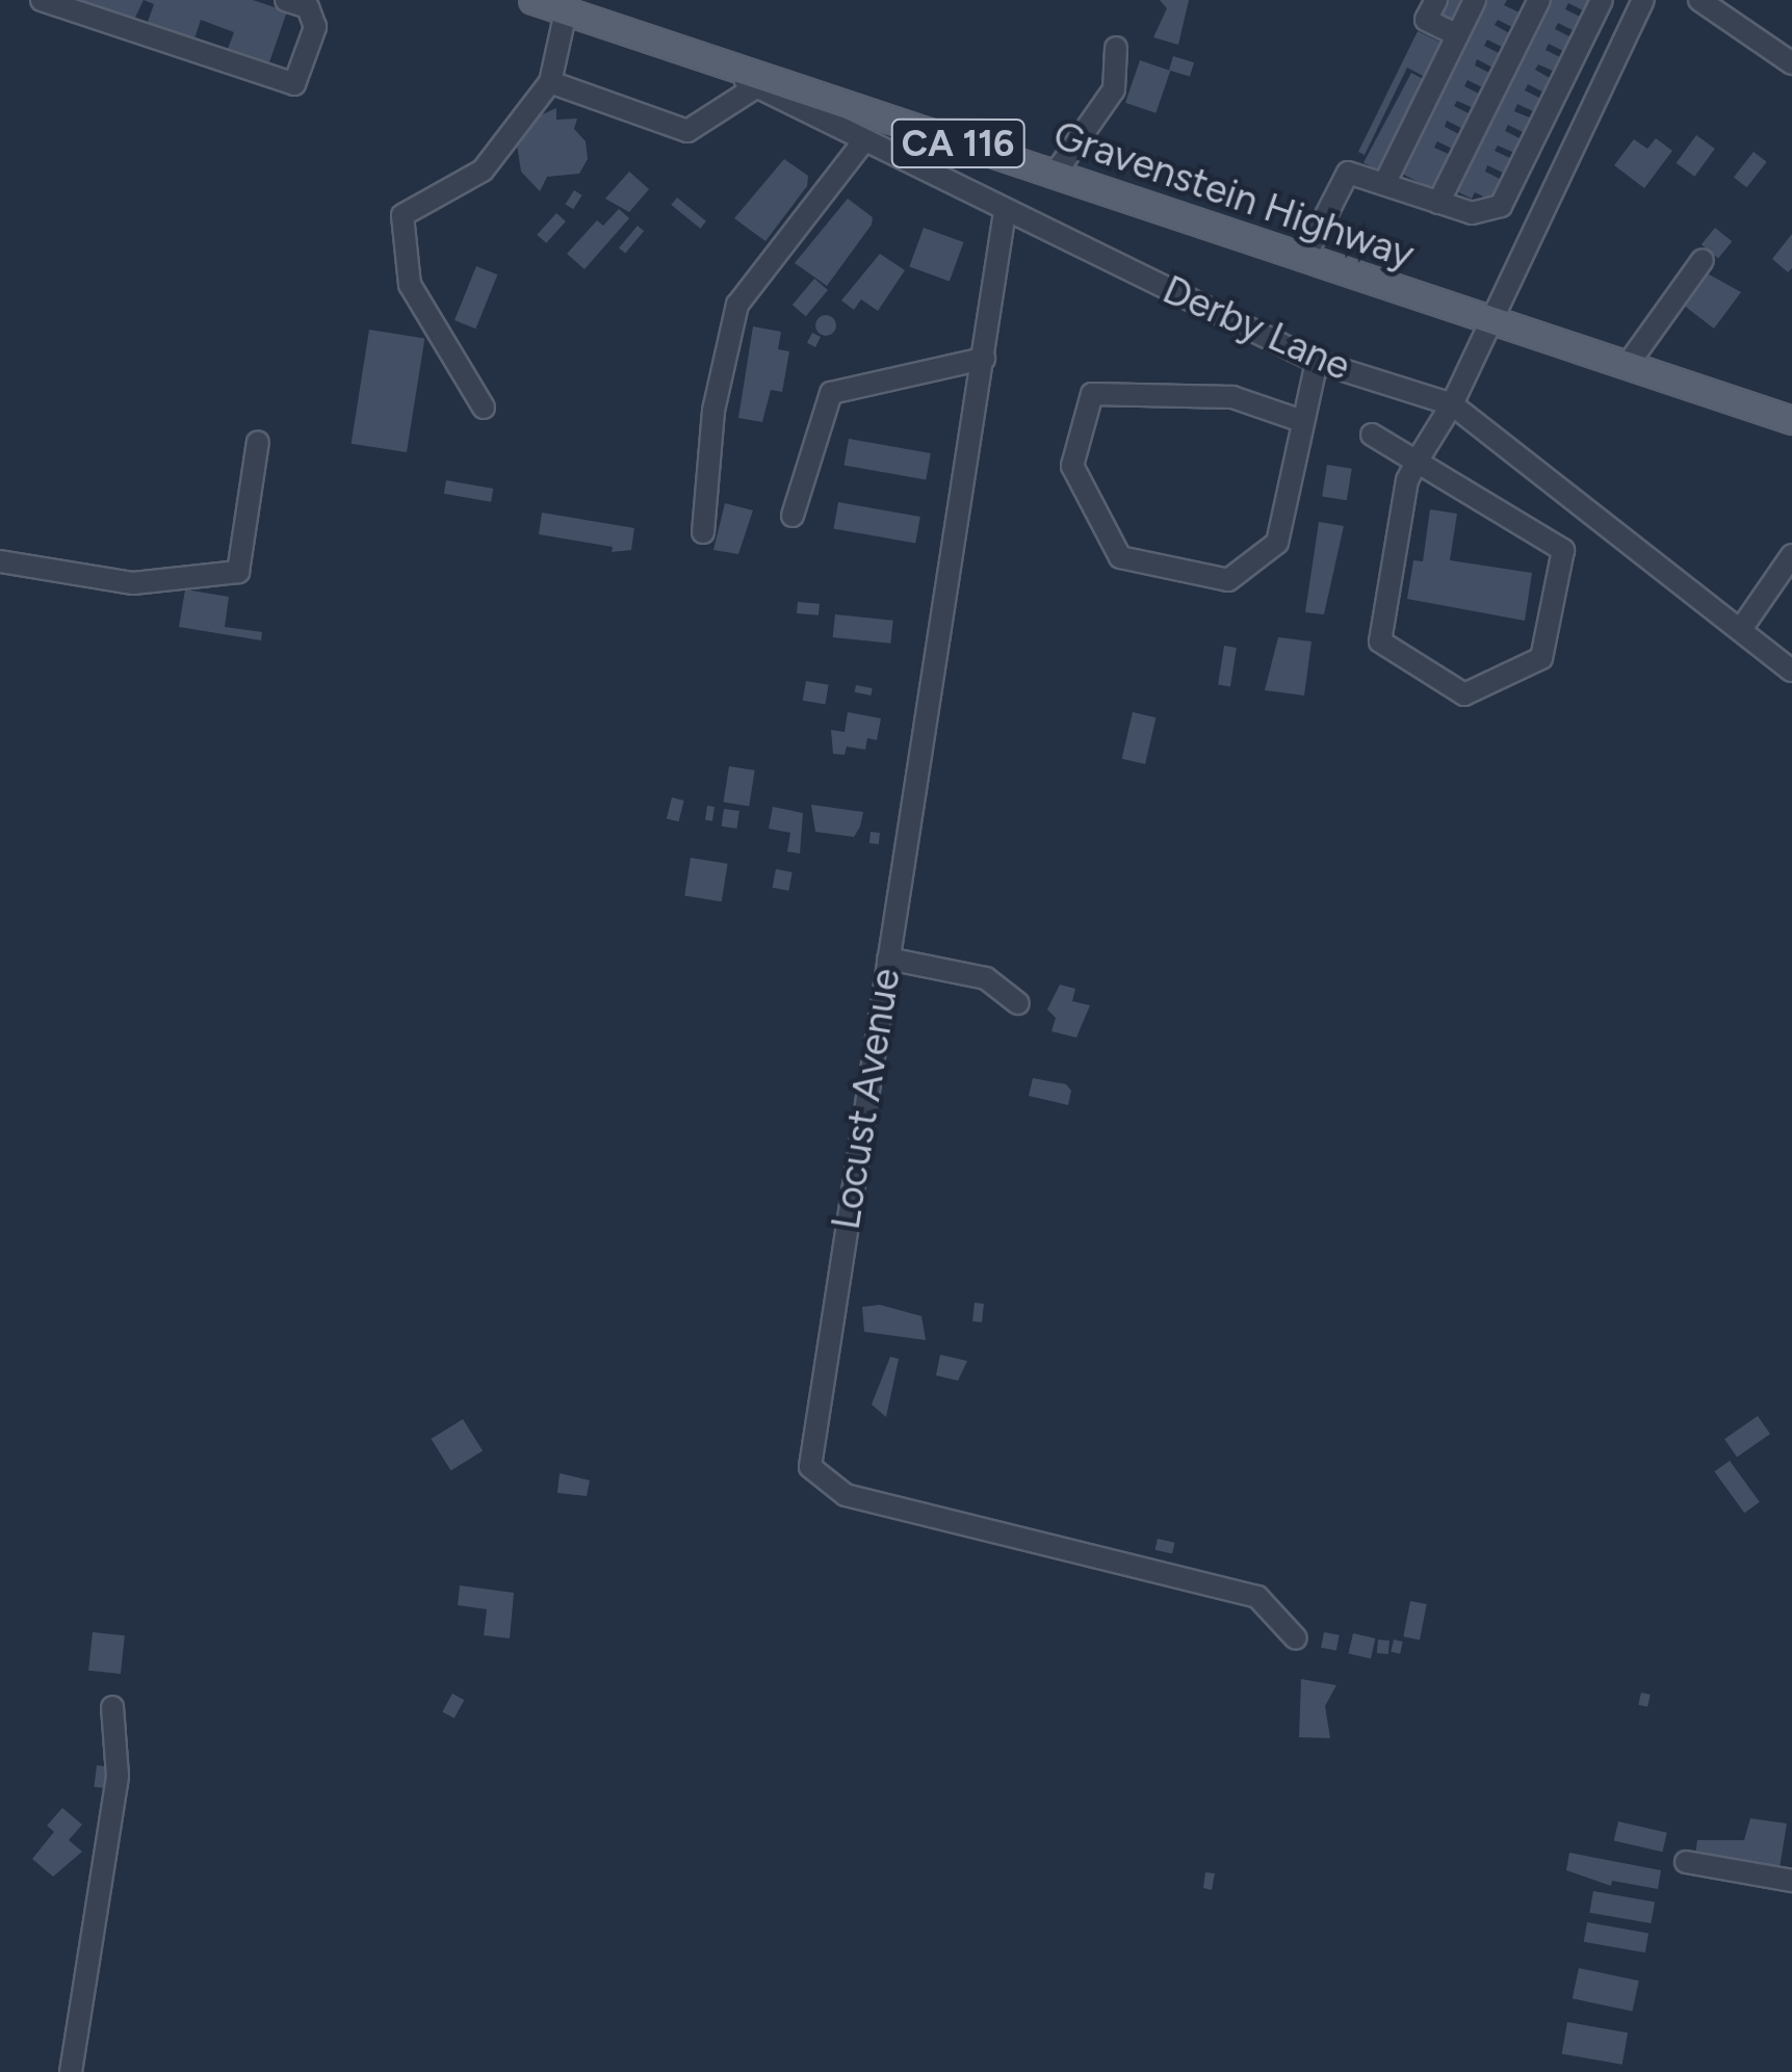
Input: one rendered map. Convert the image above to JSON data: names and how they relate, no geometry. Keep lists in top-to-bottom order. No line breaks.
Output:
{"streets":{"main road":["CA 116","Gravenstein Highway"],"street":["Derby Lane","Locust Avenue"]},"crossings":[["Gravenstein Highway","Derby Lane"],["Derby Lane","Locust Avenue"]]}
